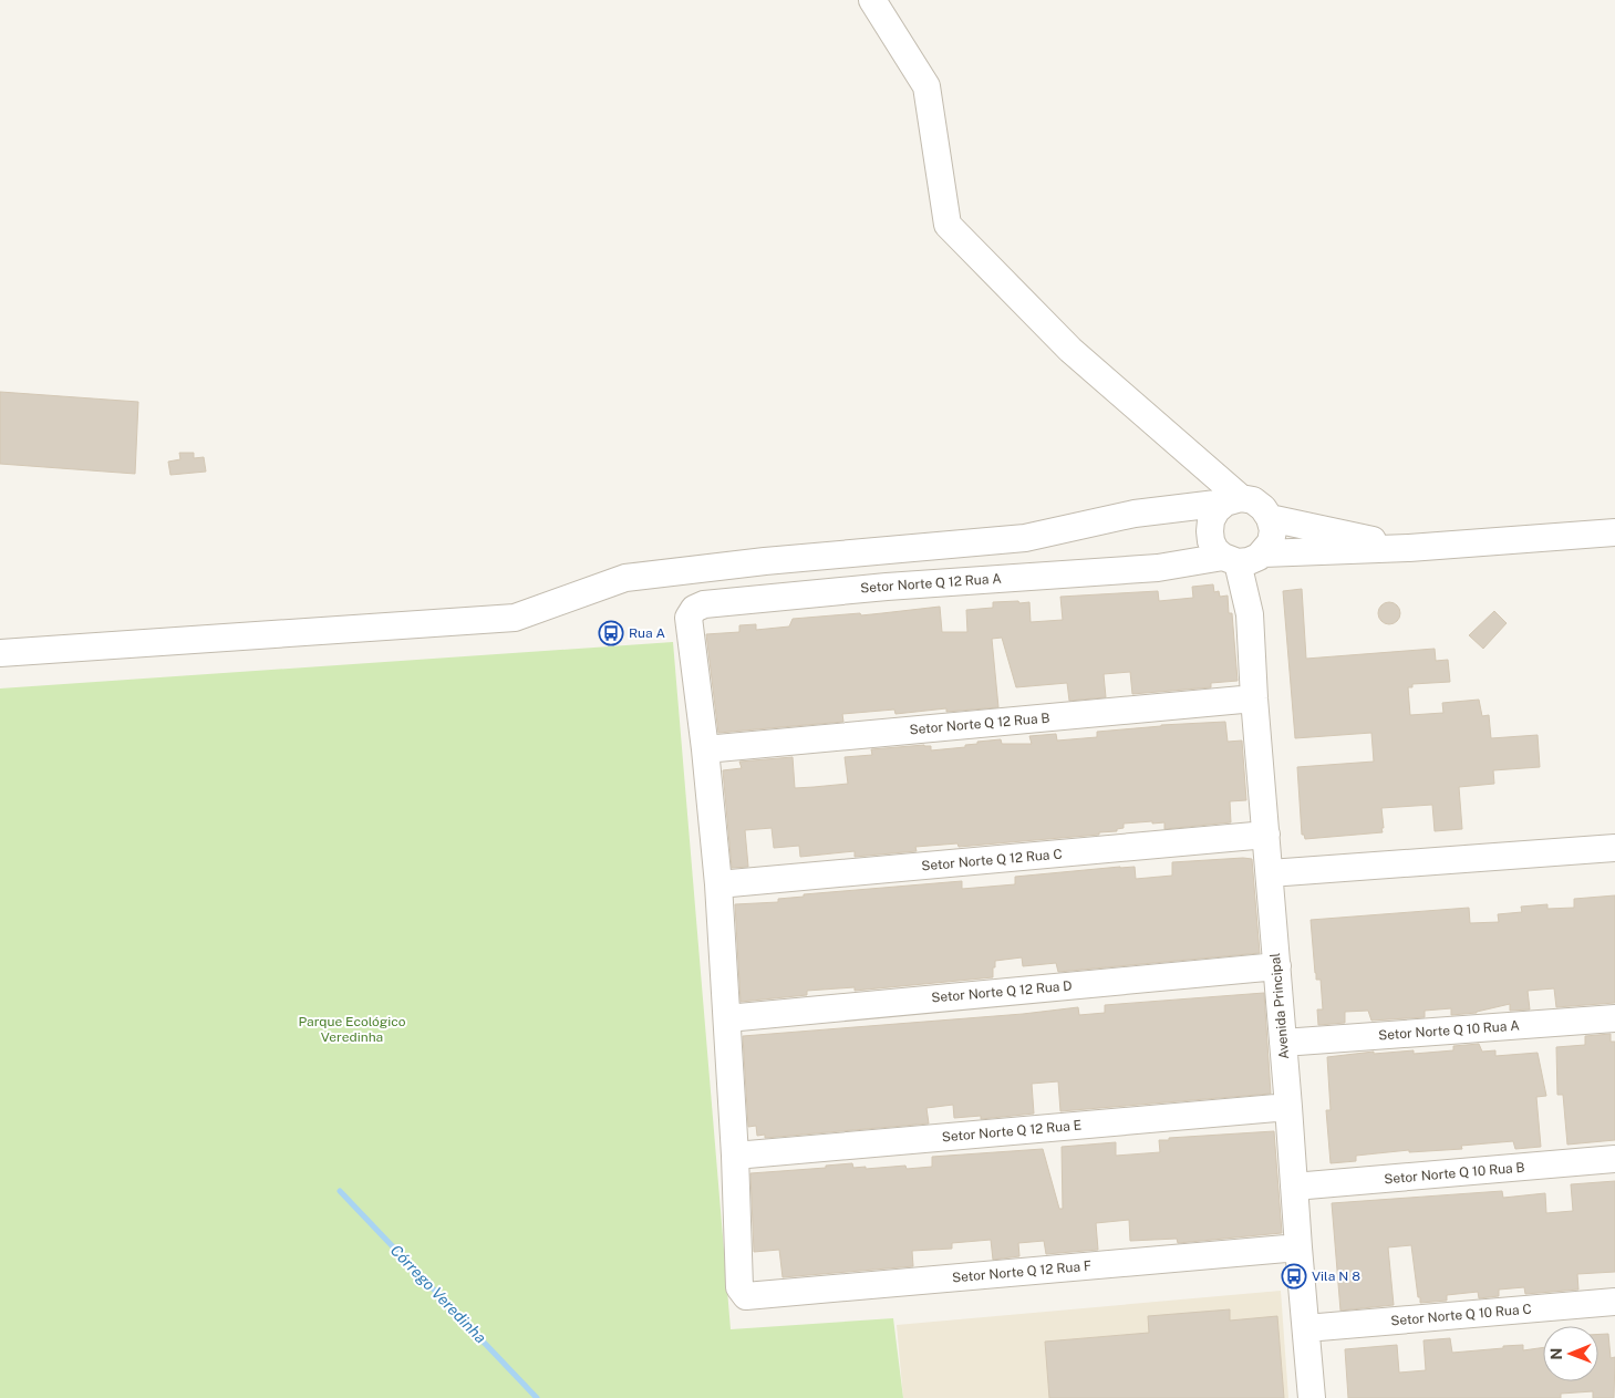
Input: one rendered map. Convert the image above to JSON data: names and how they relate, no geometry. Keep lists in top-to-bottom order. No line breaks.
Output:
{"streets":{"street":["Setor Norte Q 12 Rua A","Setor Norte Q 12 Rua B","Setor Norte Q 12 Rua C","Setor Norte Q 12 Rua D","Avenida Principal","Setor Norte Q 10 Rua A","Setor Norte Q 12 Rua E","Setor Norte Q 10 Rua B","Setor Norte Q 12 Rua F","Setor Norte Q 10 Rua C"]},"crossings":[["Setor Norte Q 12 Rua A","Setor Norte Q 12 Rua B"],["Setor Norte Q 12 Rua A","Avenida Principal"],["Setor Norte Q 12 Rua B","Avenida Principal"],["Setor Norte Q 12 Rua C","Avenida Principal"],["Setor Norte Q 12 Rua D","Avenida Principal"],["Avenida Principal","Setor Norte Q 10 Rua A"],["Avenida Principal","Setor Norte Q 12 Rua E"],["Avenida Principal","Setor Norte Q 10 Rua B"],["Avenida Principal","Setor Norte Q 12 Rua F"],["Avenida Principal","Setor Norte Q 10 Rua C"],["Setor Norte Q 12 Rua E","Setor Norte Q 12 Rua F"]],"water":["Córrego Veredinha"],"parks":["Parque Ecológico Veredinha"],"places":{"bus stop":["Rua A","Vila N 8"]},"north":"left"}
